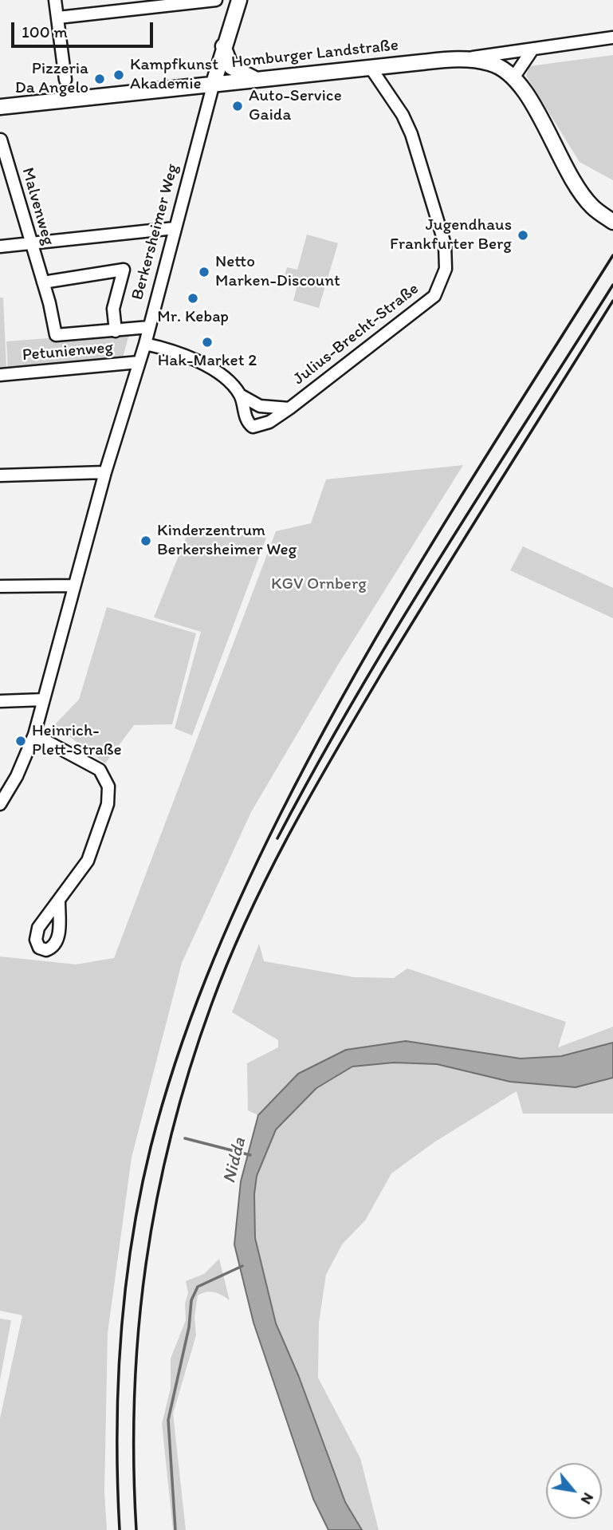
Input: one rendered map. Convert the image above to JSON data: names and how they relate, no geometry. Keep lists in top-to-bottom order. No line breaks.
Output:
{"streets":{"street":["Homburger Landstraße","Malvenweg","Berkersheimer Weg","Julius-Brecht-Straße","Petunienweg"]},"crossings":[["Homburger Landstraße","Berkersheimer Weg"],["Homburger Landstraße","Julius-Brecht-Straße"],["Malvenweg","Berkersheimer Weg"],["Berkersheimer Weg","Julius-Brecht-Straße"],["Berkersheimer Weg","Petunienweg"]],"water":["Nidda"],"parks":["KGV Ornberg"],"places":["Kampfkunst Akademie","Pizzeria Da Angelo","Auto-Service Gaida","Jugendhaus Frankfurter Berg","Netto Marken-Discount","Mr. Kebap","Hak-Market 2","Kinderzentrum Berkersheimer Weg","Heinrich- Plett-Straße"],"scale_bar":"100 m","north":"bottom right"}
